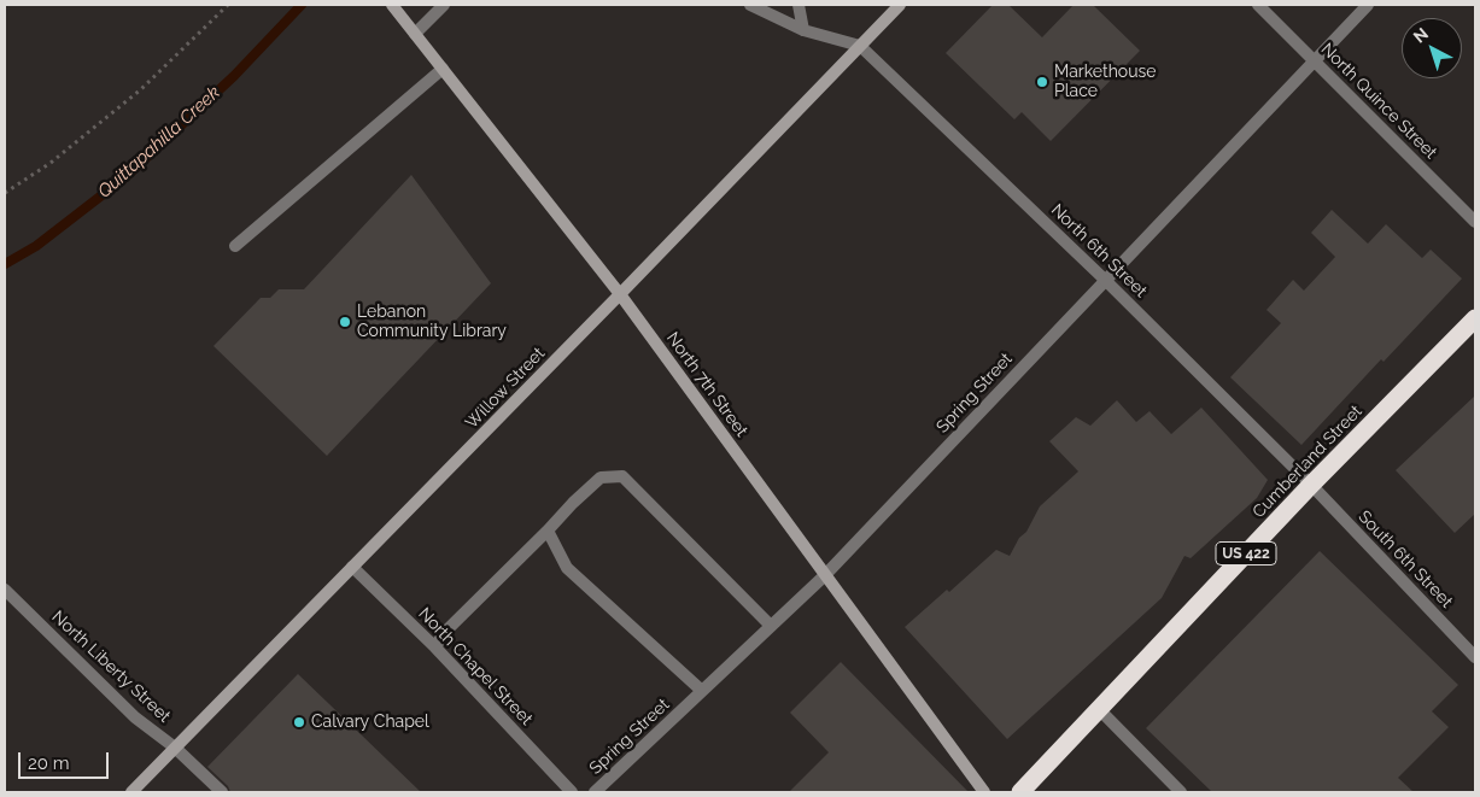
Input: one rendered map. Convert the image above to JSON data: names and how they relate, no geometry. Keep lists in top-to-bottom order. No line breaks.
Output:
{"streets":{"highway":["Cumberland Street","US 422"],"street":["North Quince Street","North 6th Street","North 7th Street","Willow Street","Spring Street","South 6th Street","North Liberty Street","North Chapel Street"]},"crossings":[["North Quince Street","Spring Street"],["North 6th Street","Willow Street"],["North 6th Street","Spring Street"],["North 6th Street","Cumberland Street"],["North 6th Street","South 6th Street"],["North 7th Street","Willow Street"],["North 7th Street","Spring Street"],["Willow Street","North Liberty Street"],["Willow Street","North Chapel Street"],["Cumberland Street","South 6th Street"]],"water":["Quittapahilla Creek"],"places":["Markethouse Place","Lebanon Community Library","Calvary Chapel"],"scale_bar":"20 m","north":"top left"}
